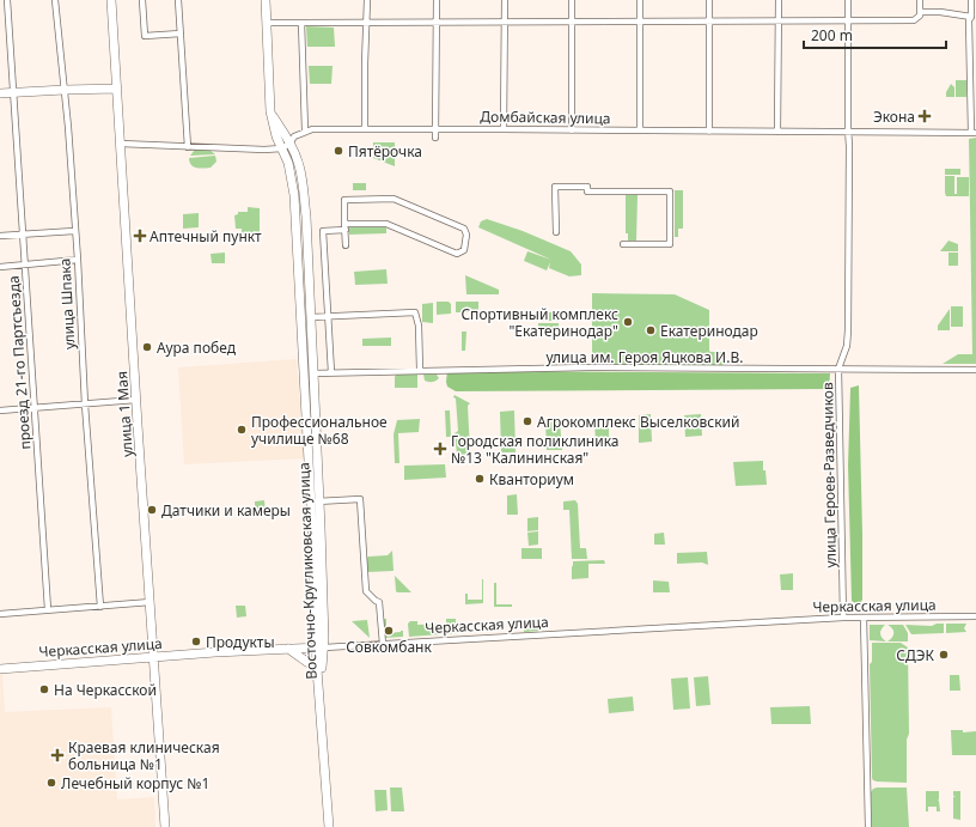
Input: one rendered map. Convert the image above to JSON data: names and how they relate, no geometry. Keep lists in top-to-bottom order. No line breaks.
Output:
{"streets":{"street":["Домбайская улица","улица Шпака","улица им. Героя Яцкова И.В.","проезд 21-го Партсъезда","улица 1 Мая","улица Героев-Разведчиков","Восточно-Кругликовская улица","Черкасская улица"]},"crossings":[["Домбайская улица","улица Героев-Разведчиков"],["улица им. Героя Яцкова И.В.","улица Героев-Разведчиков"],["улица им. Героя Яцкова И.В.","Восточно-Кругликовская улица"],["улица 1 Мая","Черкасская улица"],["улица Героев-Разведчиков","Черкасская улица"],["Восточно-Кругликовская улица","Черкасская улица"]],"places":{"health":["Экона","Аптечный пункт","Городская поликлиника №13 \"Калининская\"","Краевая клиническая больница №1"],"other":["Пятёрочка","Спортивный комплекс \"Екатеринодар\"","Екатеринодар","Аура побед","Агрокомплекс Выселковский","Профессиональное училище №68","Кванториум","Датчики и камеры","Совкомбанк","Продукты","СДЭК","На Черкасской","Лечебный корпус №1"]},"scale_bar":"200 m"}
